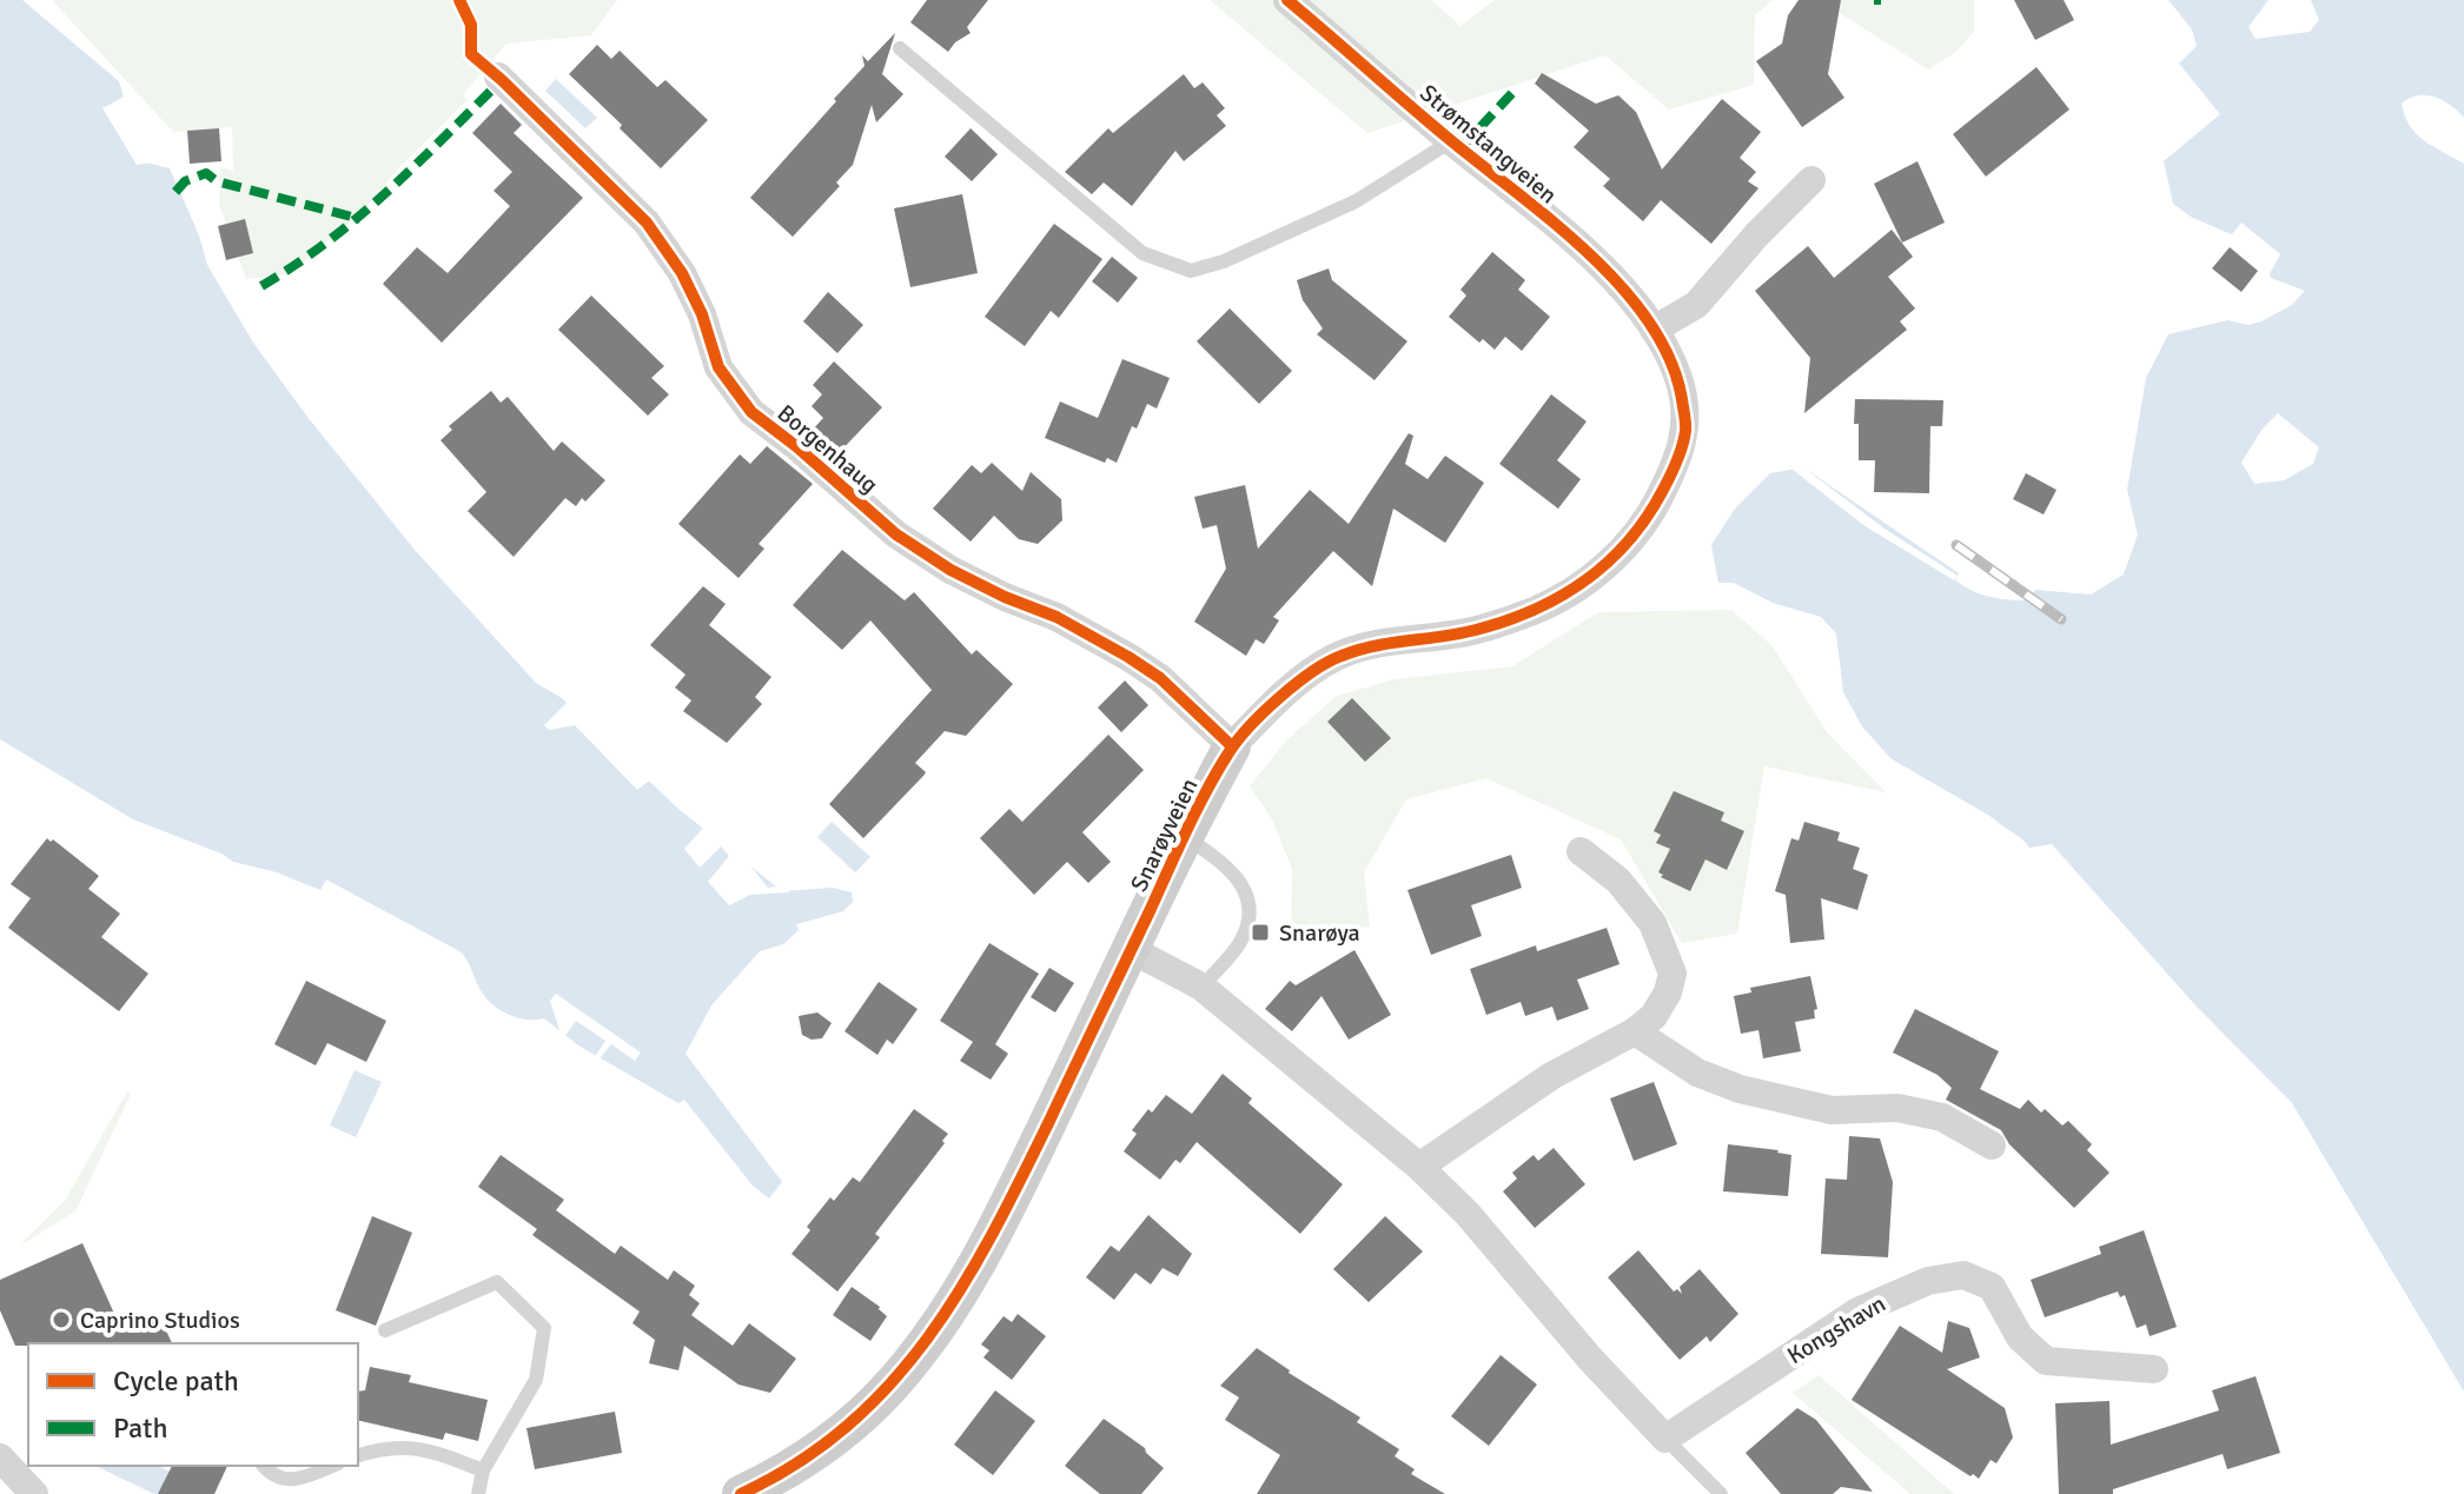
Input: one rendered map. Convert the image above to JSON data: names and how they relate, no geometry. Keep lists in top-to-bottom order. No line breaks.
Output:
{"streets":{"street":["Strømstangveien","Borgenhaug","Snarøyveien","Kongshavn"]},"crossings":[["Strømstangveien","Snarøyveien"],["Borgenhaug","Snarøyveien"]],"places":{"transit":["Snarøya"],"other":["Caprino Studios"]},"legend":["Cycle path","Path"]}
